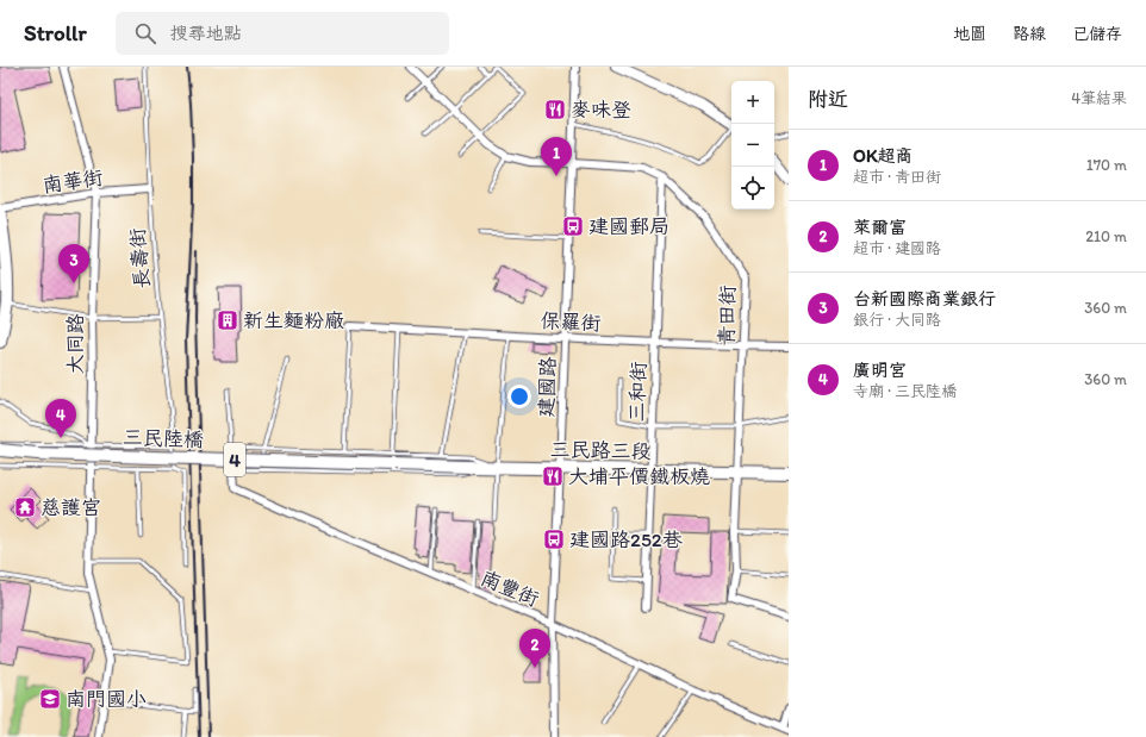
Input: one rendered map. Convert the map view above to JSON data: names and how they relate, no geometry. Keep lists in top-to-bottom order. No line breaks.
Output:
{"streets":{"main road":["三民陸橋","三民路三段","4"],"street":["南華街","青田街","保羅街","大同路","建國路","三和街","南豐街"],"lane":["長壽街"]},"crossings":[["南華街","長壽街"],["南華街","大同路"],["青田街","保羅街"],["青田街","建國路"],["青田街","三和街"],["青田街","三民路三段"],["保羅街","建國路"],["保羅街","三和街"],["建國路","三民路三段"],["建國路","南豐街"],["三和街","三民路三段"],["三民陸橋","三民路三段"],["三民路三段","南豐街"]],"places":{"restaurant":["麥味登","大埔平價鐵板燒"],"bus stop":["建國郵局","建國路252巷"],"building":["新生麵粉廠"],"temple":["慈護宮"],"school or university":["南門國小"]},"page":{"header":"Strollr","search":"搜尋地點","nav":["地圖","路線","已儲存"],"heading":["附近","4筆結果"],"map_buttons":["+","−"],"list":[{"mark":"1","name":"OK超商","note":"超市 · 青田街","value":"170 m"},{"mark":"2","name":"萊爾富","note":"超市 · 建國路","value":"210 m"},{"mark":"3","name":"台新國際商業銀行","note":"銀行 · 大同路","value":"360 m"},{"mark":"4","name":"廣明宮","note":"寺廟 · 三民陸橋","value":"360 m"}],"pins":["1","3","4","2"]}}
